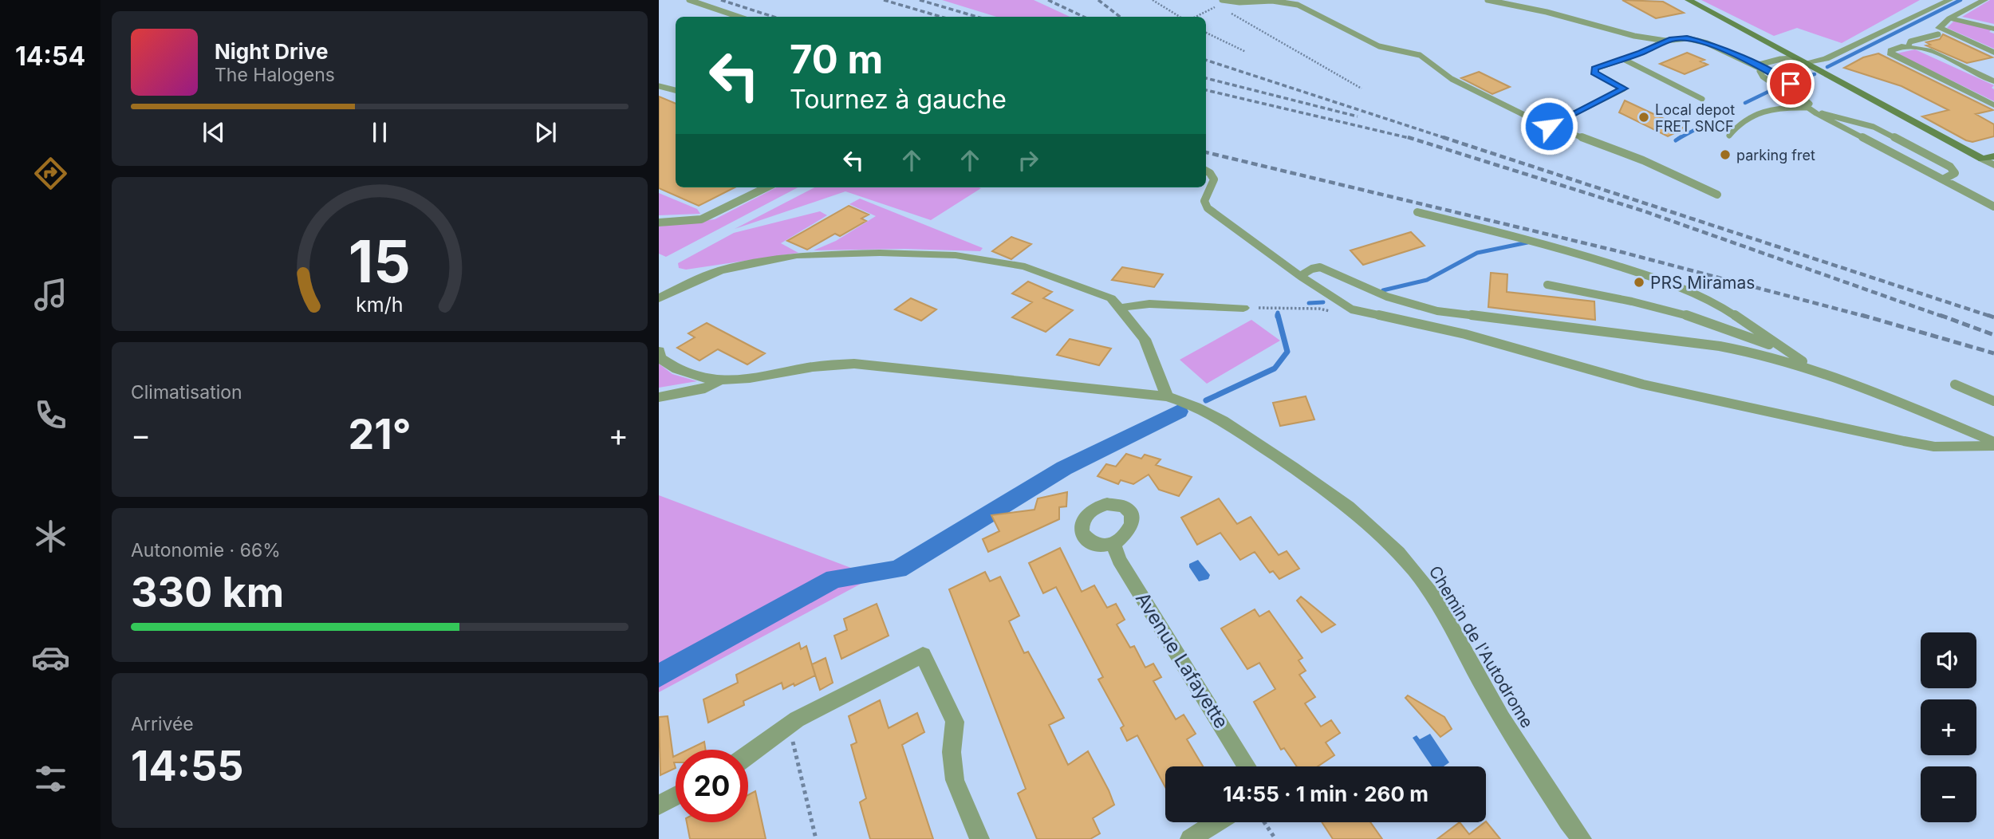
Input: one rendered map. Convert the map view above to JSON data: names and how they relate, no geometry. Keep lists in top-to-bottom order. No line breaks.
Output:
{"streets":{"street":["Chemin de l'Autodrome","Avenue Lafayette"]},"places":["Local depot FRET SNCF","parking fret","PRS Miramas"],"page":{"tabs":"14:54","turn":["70 m","Tournez à gauche"],"song":["Night Drive","The Halogens"],"tile":["Climatisation",["Autonomie · 66%","330 km"],["Arrivée","14:55"]],"heat":["−","21°","+"],"map_buttons":["+","−"],"limit":"20","trip":"14:55 · 1 min · 260 m","gauge":["15","km/h"]}}
